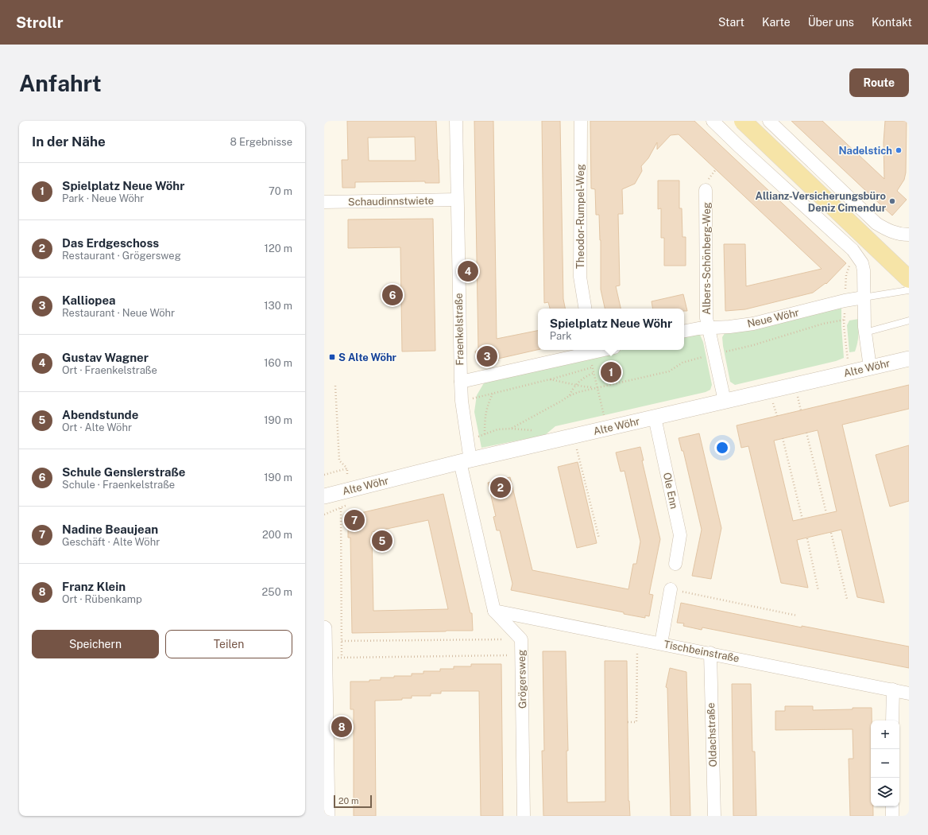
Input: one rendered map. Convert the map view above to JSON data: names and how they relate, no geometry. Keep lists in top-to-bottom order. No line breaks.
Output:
{"streets":{"street":["Schaudinnstwiete","Theodor-Rumpel-Weg","Albers-Schönberg-Weg","Neue Wöhr","Fraenkelstraße","Alte Wöhr","Ole Enn","Tischbeinstraße","Grögersweg","Oldachstraße"]},"crossings":[["Schaudinnstwiete","Fraenkelstraße"],["Albers-Schönberg-Weg","Neue Wöhr"],["Albers-Schönberg-Weg","Alte Wöhr"],["Fraenkelstraße","Alte Wöhr"],["Alte Wöhr","Ole Enn"],["Tischbeinstraße","Grögersweg"],["Tischbeinstraße","Oldachstraße"]],"places":{"other":["Nadelstich","Allianz-Versicherungsbüro Deniz Cimendur"],"transit":["S Alte Wöhr"]},"scale_bar":"20 m","page":{"header":"Strollr","nav":["Start","Karte","Über uns","Kontakt"],"buttons":["Route",["Speichern","Teilen"]],"title":"Anfahrt","heading":["In der Nähe","8 Ergebnisse"],"list":[{"mark":"1","name":"Spielplatz Neue Wöhr","note":"Park · Neue Wöhr","value":"70 m"},{"mark":"2","name":"Das Erdgeschoss","note":"Restaurant · Grögersweg","value":"120 m"},{"mark":"3","name":"Kalliopea","note":"Restaurant · Neue Wöhr","value":"130 m"},{"mark":"4","name":"Gustav Wagner","note":"Ort · Fraenkelstraße","value":"160 m"},{"mark":"5","name":"Abendstunde","note":"Ort · Alte Wöhr","value":"190 m"},{"mark":"6","name":"Schule Genslerstraße","note":"Schule · Fraenkelstraße","value":"190 m"},{"mark":"7","name":"Nadine Beaujean","note":"Geschäft · Alte Wöhr","value":"200 m"},{"mark":"8","name":"Franz Klein","note":"Ort · Rübenkamp","value":"250 m"}],"pins":["4","6","3","1","2","7","5","8"],"popup":["Spielplatz Neue Wöhr","Park"],"map_buttons":["+","−"],"scale":"20 m"}}
